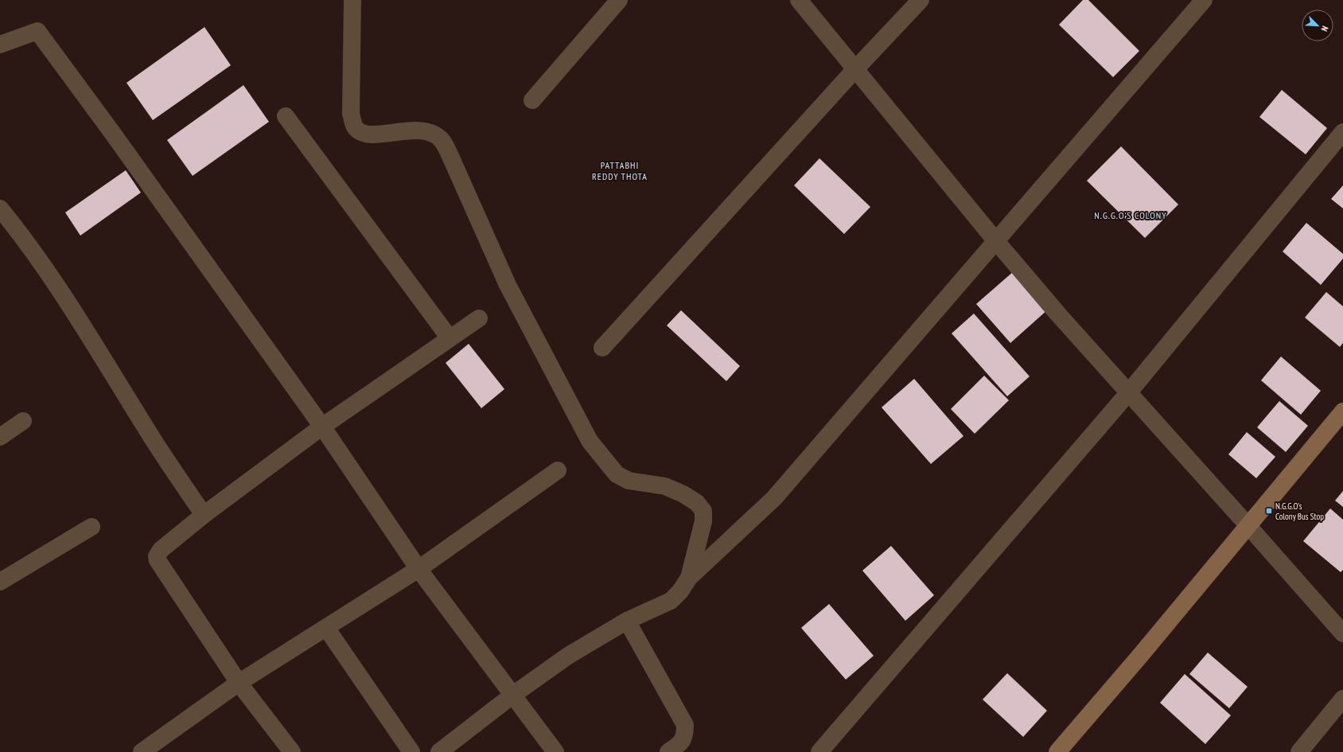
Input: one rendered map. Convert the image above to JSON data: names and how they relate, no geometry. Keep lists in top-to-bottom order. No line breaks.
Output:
{"districts":["PATTABHI REDDY THOTA","N.G.G.O'S COLONY"],"places":{"transit":["N.G.G.O's Colony Bus Stop"]},"north":"bottom right"}
